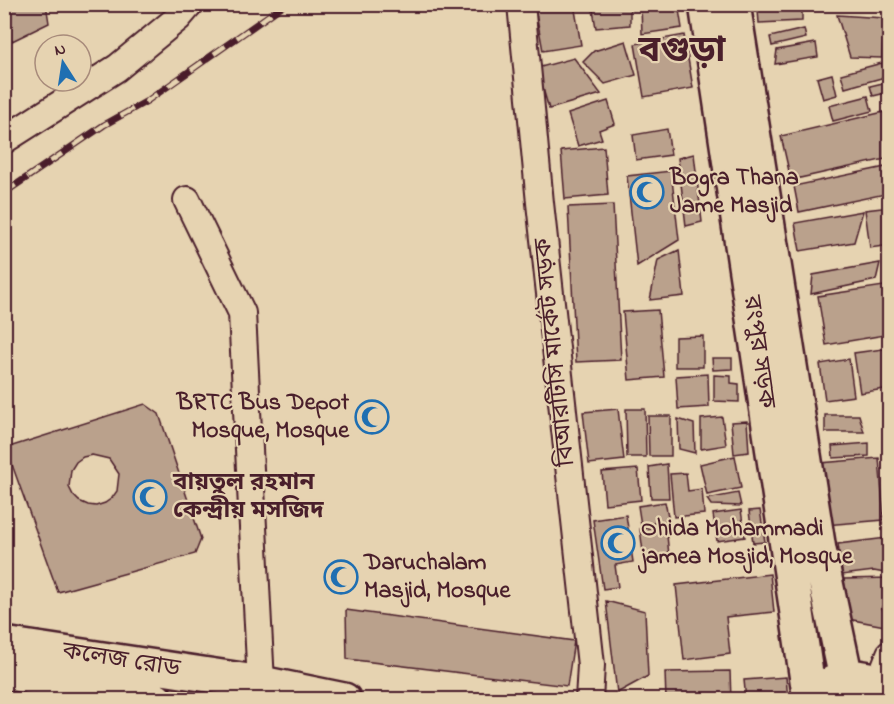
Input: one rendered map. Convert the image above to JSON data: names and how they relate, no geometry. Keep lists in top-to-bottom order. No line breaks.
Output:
{"streets":{"highway":["রংপুর সড়ক","কলেজ রোড"],"street":["বিআরটিসি মার্কেট সড়ক"]},"districts":["বগুড়া"],"places":{"mosque":["Bogra Thana Jame Masjid","BRTC Bus Depot Mosque, Mosque","বায়তুল রহমান কেন্দ্রীয় মসজিদ","Ohida Mohammadi jamea Mosjid, Mosque","Daruchalam Masjid, Mosque"]},"north":"top"}
